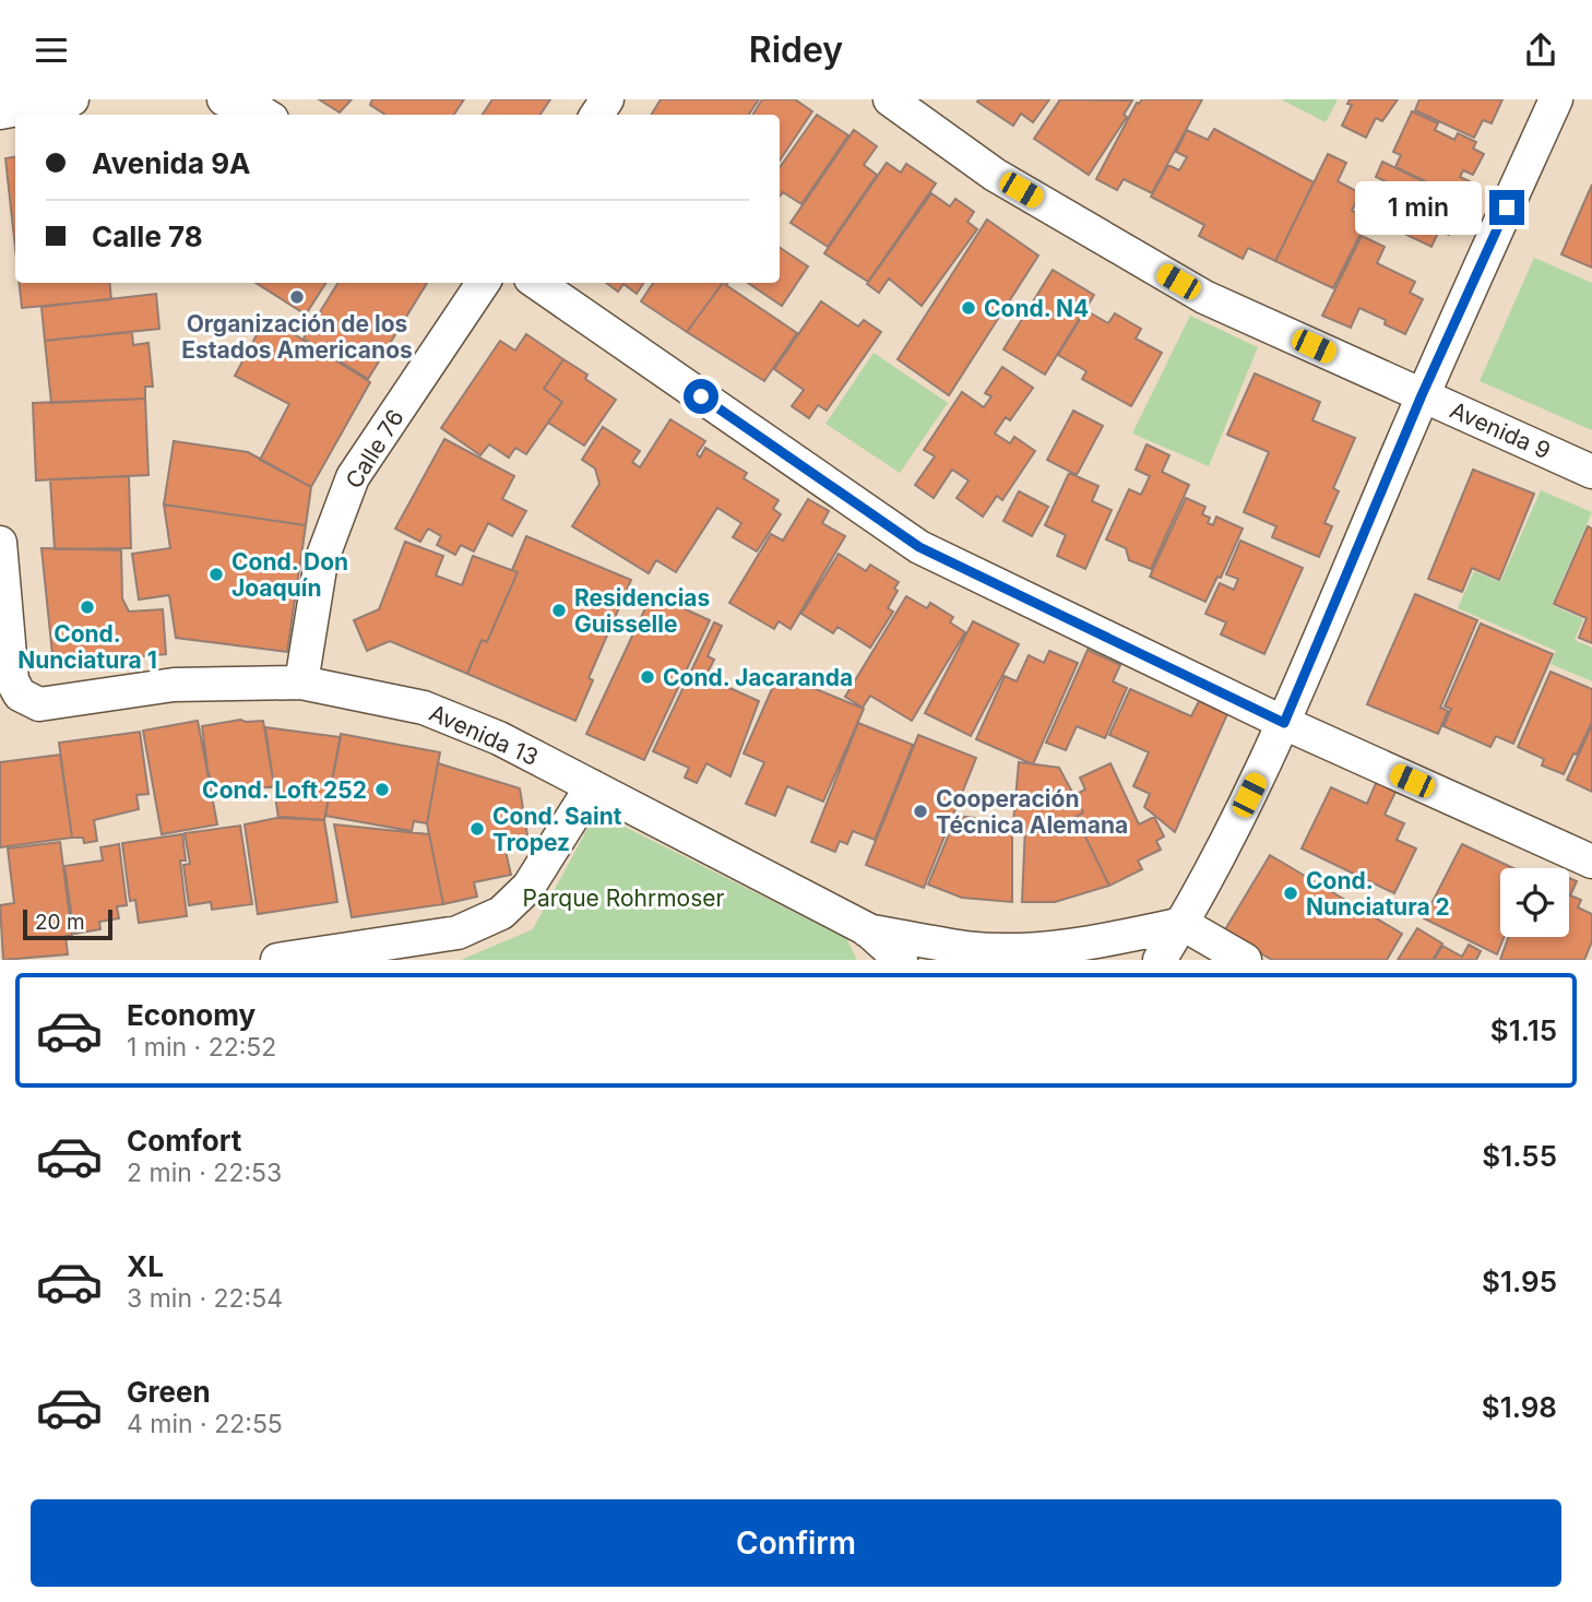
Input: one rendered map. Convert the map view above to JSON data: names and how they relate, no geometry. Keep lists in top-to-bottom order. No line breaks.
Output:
{"streets":{"street":["Avenida 9","Calle 76","Avenida 13"]},"crossings":[["Calle 76","Avenida 13"]],"parks":["Parque Rohrmoser"],"places":["Organización de los Estados Americanos","Cond. N4","Cond. Don Joaquín","Cond. Nunciatura 1","Residencias Guisselle","Cond. Jacaranda","Cond. Loft 252","Cooperación Técnica Alemana","Cond. Saint Tropez","Cond. Nunciatura 2"],"scale_bar":"20 m","page":{"header":"Ridey","banner":["Avenida 9A","Calle 78"],"bubble":"1 min","scale":"20 m","list":[{"name":"Economy","note":"1 min · 22:52","value":"$1.15"},{"name":"Comfort","note":"2 min · 22:53","value":"$1.55"},{"name":"XL","note":"3 min · 22:54","value":"$1.95"},{"name":"Green","note":"4 min · 22:55","value":"$1.98"}],"buttons":"Confirm"}}
